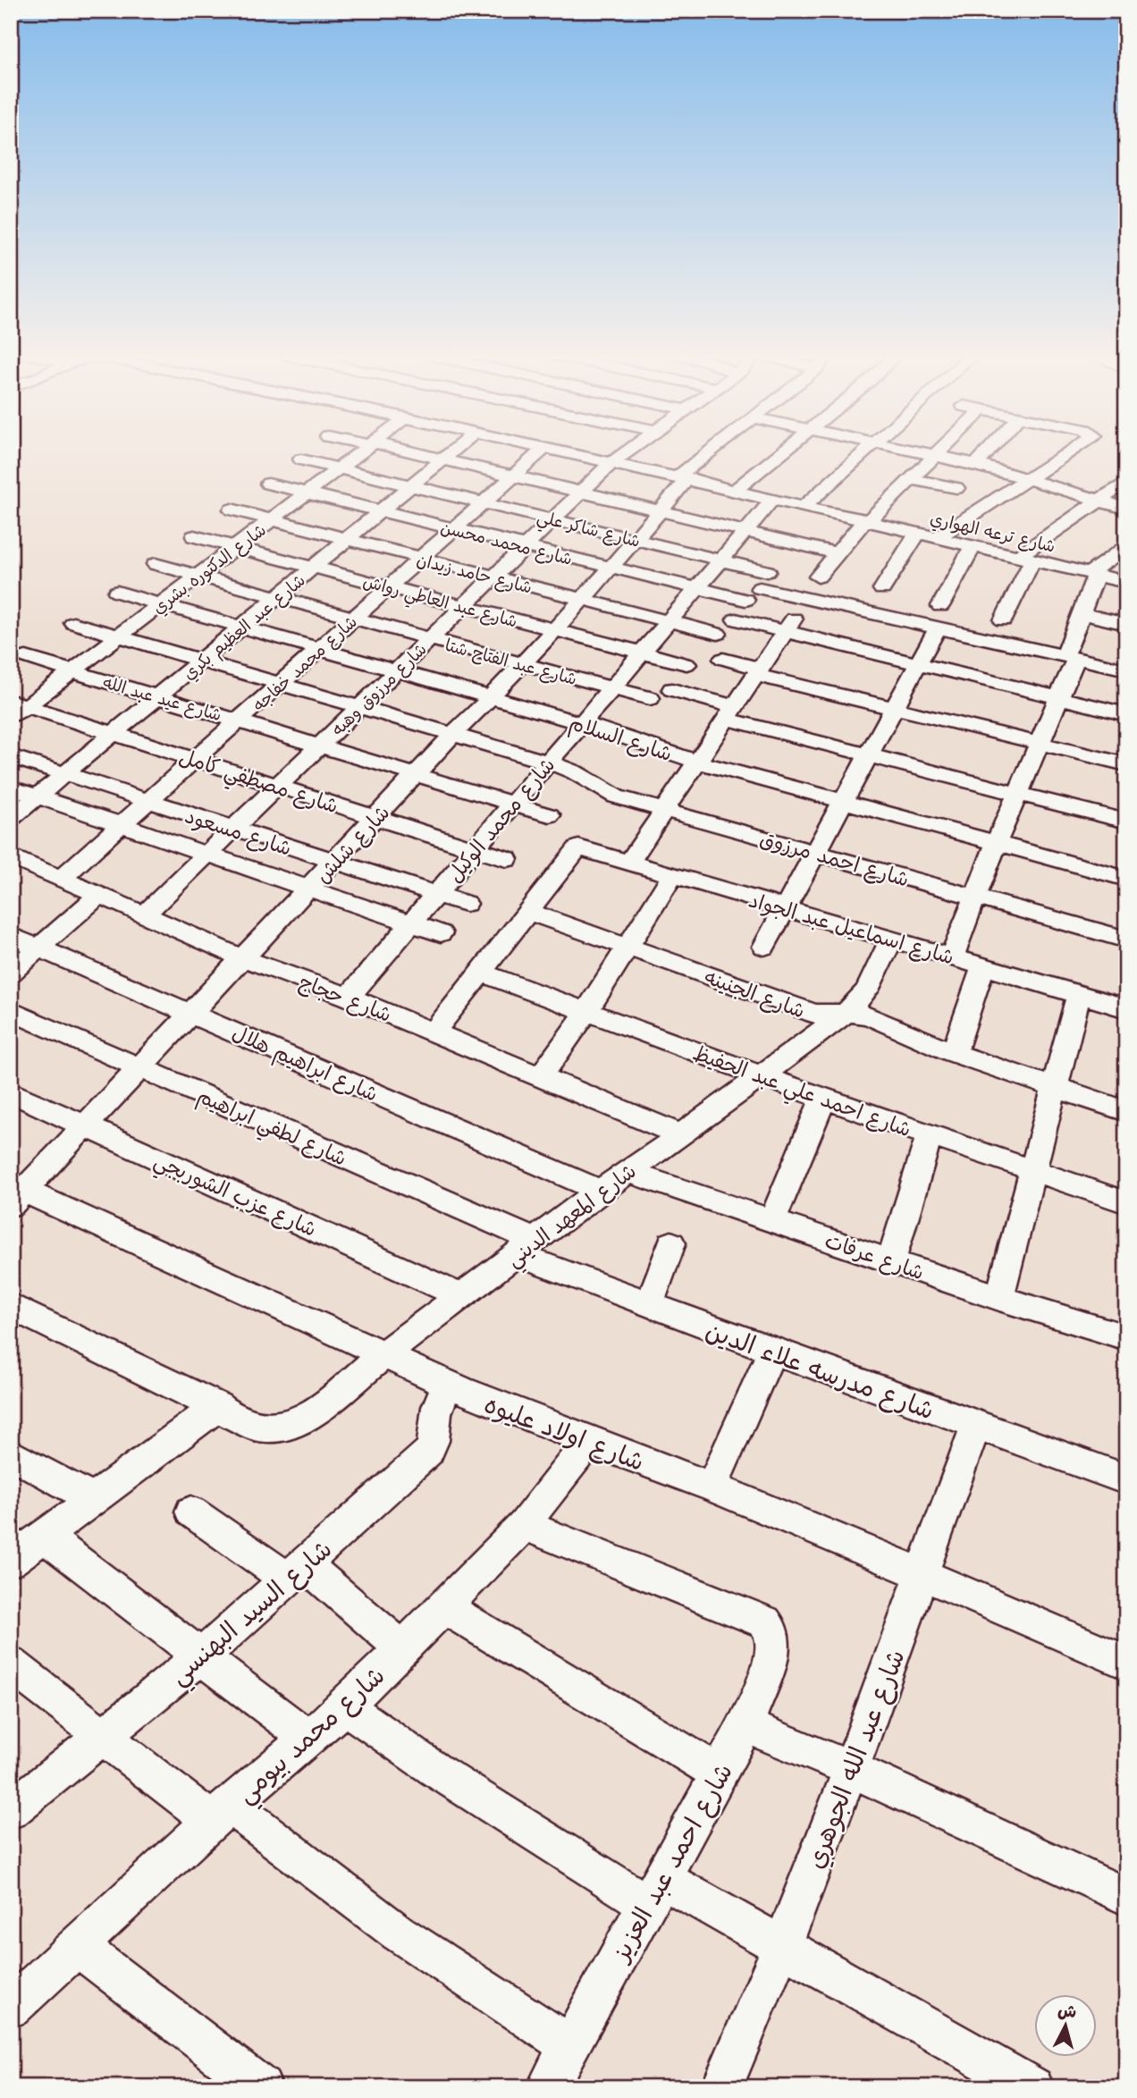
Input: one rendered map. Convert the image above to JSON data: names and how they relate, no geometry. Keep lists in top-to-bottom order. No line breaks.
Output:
{"streets":{"street":["شارع شاكر علي","شارع ترعه الهواري","شارع محمد محسن","شارع الدكتوره بشري","شارع حامد زيدان","شارع عبد العاطي رواش","شارع عبد العظيم بكري","شارع عبد الفتاح شتا","شارع محمد خفاجه","شارع مرزوق وهبه","شارع عيد عبد الله","شارع السلام","شارع مصطفي كامل","شارع محمد الوكيل","شارع مسعود","شارع شلش","شارع احمد مرزوق","شارع اسماعيل عبد الجواد","شارع الجنينه","شارع حجاج","شارع ابراهيم هلال","شارع احمد علي عبد الحفيظ","شارع لطفي ابراهيم","شارع عزب الشوربجي","شارع المعهد الديني","شارع عرفات","شارع مدرسه علاء الدين","شارع اولاد عليوه","شارع السيد البهنسي","شارع محمد بيومي","شارع عبد الله الجوهري","شارع احمد عبد العزيز"]},"crossings":[["شارع شاكر علي","شارع محمد محسن"],["شارع شاكر علي","شارع الدكتوره بشري"],["شارع شاكر علي","شارع عبد العظيم بكري"],["شارع شاكر علي","شارع محمد خفاجه"],["شارع شاكر علي","شارع مرزوق وهبه"],["شارع شاكر علي","شارع محمد الوكيل"],["شارع شاكر علي","شارع شلش"],["شارع ترعه الهواري","شارع مرزوق وهبه"],["شارع ترعه الهواري","شارع محمد الوكيل"],["شارع ترعه الهواري","شارع شلش"],["شارع محمد محسن","شارع الدكتوره بشري"],["شارع محمد محسن","شارع عبد العظيم بكري"],["شارع محمد محسن","شارع محمد خفاجه"],["شارع محمد محسن","شارع مرزوق وهبه"],["شارع محمد محسن","شارع محمد الوكيل"],["شارع محمد محسن","شارع شلش"],["شارع الدكتوره بشري","شارع حامد زيدان"],["شارع الدكتوره بشري","شارع عبد العاطي رواش"],["شارع الدكتوره بشري","شارع عبد الفتاح شتا"],["شارع الدكتوره بشري","شارع عيد عبد الله"],["شارع الدكتوره بشري","شارع السلام"],["شارع الدكتوره بشري","شارع مصطفي كامل"],["شارع الدكتوره بشري","شارع احمد مرزوق"],["شارع حامد زيدان","شارع عبد العظيم بكري"],["شارع حامد زيدان","شارع محمد خفاجه"],["شارع حامد زيدان","شارع مرزوق وهبه"],["شارع حامد زيدان","شارع محمد الوكيل"],["شارع حامد زيدان","شارع شلش"],["شارع عبد العاطي رواش","شارع عبد العظيم بكري"],["شارع عبد العاطي رواش","شارع محمد خفاجه"],["شارع عبد العاطي رواش","شارع مرزوق وهبه"],["شارع عبد العاطي رواش","شارع محمد الوكيل"],["شارع عبد العاطي رواش","شارع شلش"],["شارع عبد العظيم بكري","شارع عبد الفتاح شتا"],["شارع عبد العظيم بكري","شارع عيد عبد الله"],["شارع عبد العظيم بكري","شارع السلام"],["شارع عبد العظيم بكري","شارع مصطفي كامل"],["شارع عبد العظيم بكري","شارع مسعود"],["شارع عبد العظيم بكري","شارع احمد مرزوق"],["شارع عبد الفتاح شتا","شارع محمد خفاجه"],["شارع عبد الفتاح شتا","شارع مرزوق وهبه"],["شارع عبد الفتاح شتا","شارع محمد الوكيل"],["شارع عبد الفتاح شتا","شارع شلش"],["شارع محمد خفاجه","شارع عيد عبد الله"],["شارع محمد خفاجه","شارع السلام"],["شارع محمد خفاجه","شارع مصطفي كامل"],["شارع محمد خفاجه","شارع مسعود"],["شارع محمد خفاجه","شارع احمد مرزوق"],["شارع محمد خفاجه","شارع حجاج"],["شارع مرزوق وهبه","شارع عيد عبد الله"],["شارع مرزوق وهبه","شارع السلام"],["شارع مرزوق وهبه","شارع مصطفي كامل"],["شارع مرزوق وهبه","شارع مسعود"],["شارع مرزوق وهبه","شارع احمد مرزوق"],["شارع مرزوق وهبه","شارع حجاج"],["شارع عيد عبد الله","شارع محمد الوكيل"],["شارع عيد عبد الله","شارع شلش"],["شارع السلام","شارع محمد الوكيل"],["شارع السلام","شارع شلش"],["شارع مصطفي كامل","شارع محمد الوكيل"],["شارع مصطفي كامل","شارع شلش"],["شارع محمد الوكيل","شارع مسعود"],["شارع محمد الوكيل","شارع احمد مرزوق"],["شارع محمد الوكيل","شارع حجاج"],["شارع مسعود","شارع شلش"],["شارع شلش","شارع احمد مرزوق"],["شارع شلش","شارع حجاج"],["شارع شلش","شارع ابراهيم هلال"],["شارع شلش","شارع لطفي ابراهيم"],["شارع شلش","شارع عزب الشوربجي"],["شارع شلش","شارع اولاد عليوه"],["شارع اسماعيل عبد الجواد","شارع الجنينه"],["شارع اسماعيل عبد الجواد","شارع المعهد الديني"],["شارع الجنينه","شارع المعهد الديني"],["شارع حجاج","شارع المعهد الديني"],["شارع ابراهيم هلال","شارع المعهد الديني"],["شارع احمد علي عبد الحفيظ","شارع المعهد الديني"],["شارع لطفي ابراهيم","شارع المعهد الديني"],["شارع لطفي ابراهيم","شارع مدرسه علاء الدين"],["شارع عزب الشوربجي","شارع المعهد الديني"],["شارع المعهد الديني","شارع عرفات"],["شارع المعهد الديني","شارع مدرسه علاء الدين"],["شارع المعهد الديني","شارع اولاد عليوه"],["شارع مدرسه علاء الدين","شارع عبد الله الجوهري"],["شارع اولاد عليوه","شارع السيد البهنسي"],["شارع اولاد عليوه","شارع محمد بيومي"],["شارع اولاد عليوه","شارع عبد الله الجوهري"],["شارع محمد بيومي","شارع احمد عبد العزيز"]],"north":"top"}
